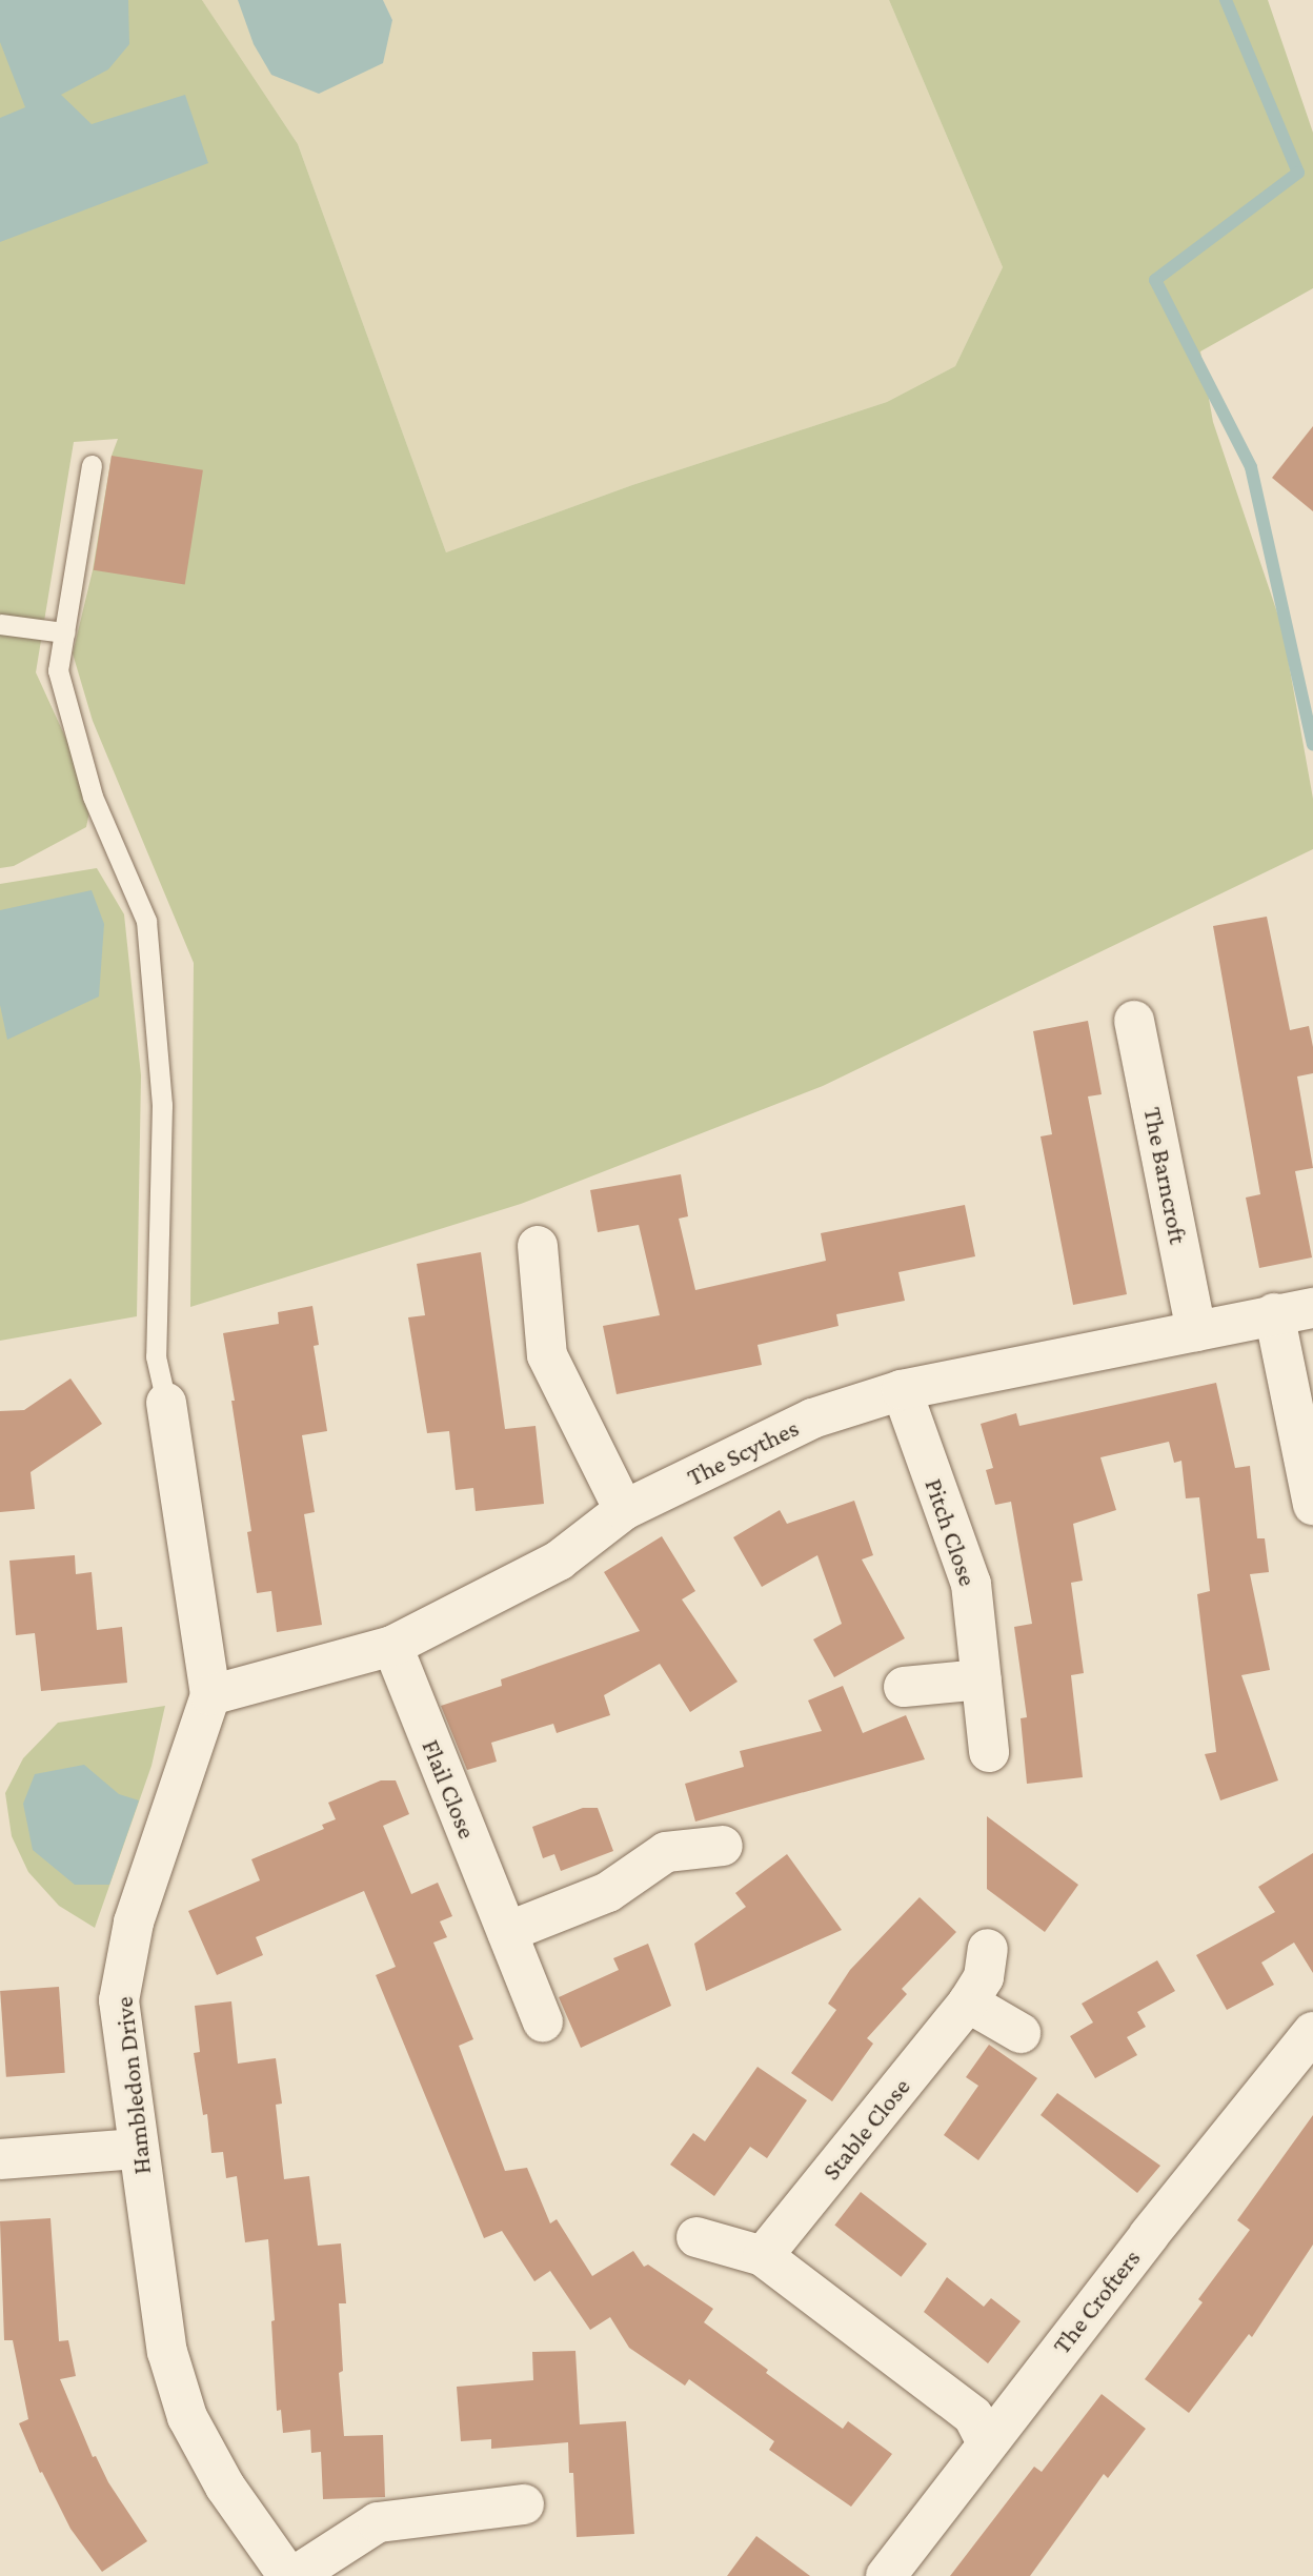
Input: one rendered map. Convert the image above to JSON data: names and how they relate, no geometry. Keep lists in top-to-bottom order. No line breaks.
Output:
{"streets":{"street":["The Barncroft","The Scythes","Pitch Close","Flail Close","Hambledon Drive","Stable Close","The Crofters"]},"crossings":[["The Barncroft","The Scythes"],["The Scythes","Pitch Close"],["The Scythes","Flail Close"],["The Scythes","Hambledon Drive"]]}
